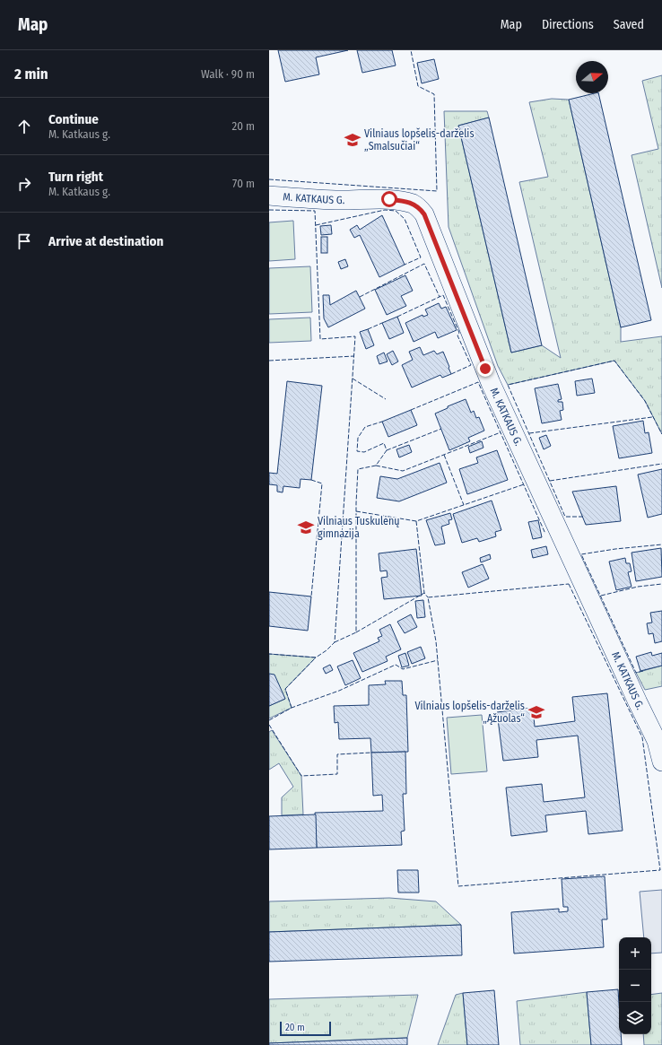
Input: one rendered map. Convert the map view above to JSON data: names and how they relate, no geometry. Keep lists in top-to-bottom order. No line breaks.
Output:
{"streets":{"street":["M. KATKAUS G."]},"places":{"school or university":["Vilniaus lopšelis-darželis „Smalsučiai“","Vilniaus Tuskulėnų gimnazija","Vilniaus lopšelis-darželis „Ąžuolas“"]},"scale_bar":"20 m","north":"right","page":{"header":"Map","nav":["Map","Directions","Saved"],"heading":["2 min","Walk · 90 m"],"list":[["Continue","M. Katkaus g.","20 m"],["Turn right","M. Katkaus g.","70 m"],"Arrive at destination"],"map_buttons":["+","−"],"scale":"20 m"}}
